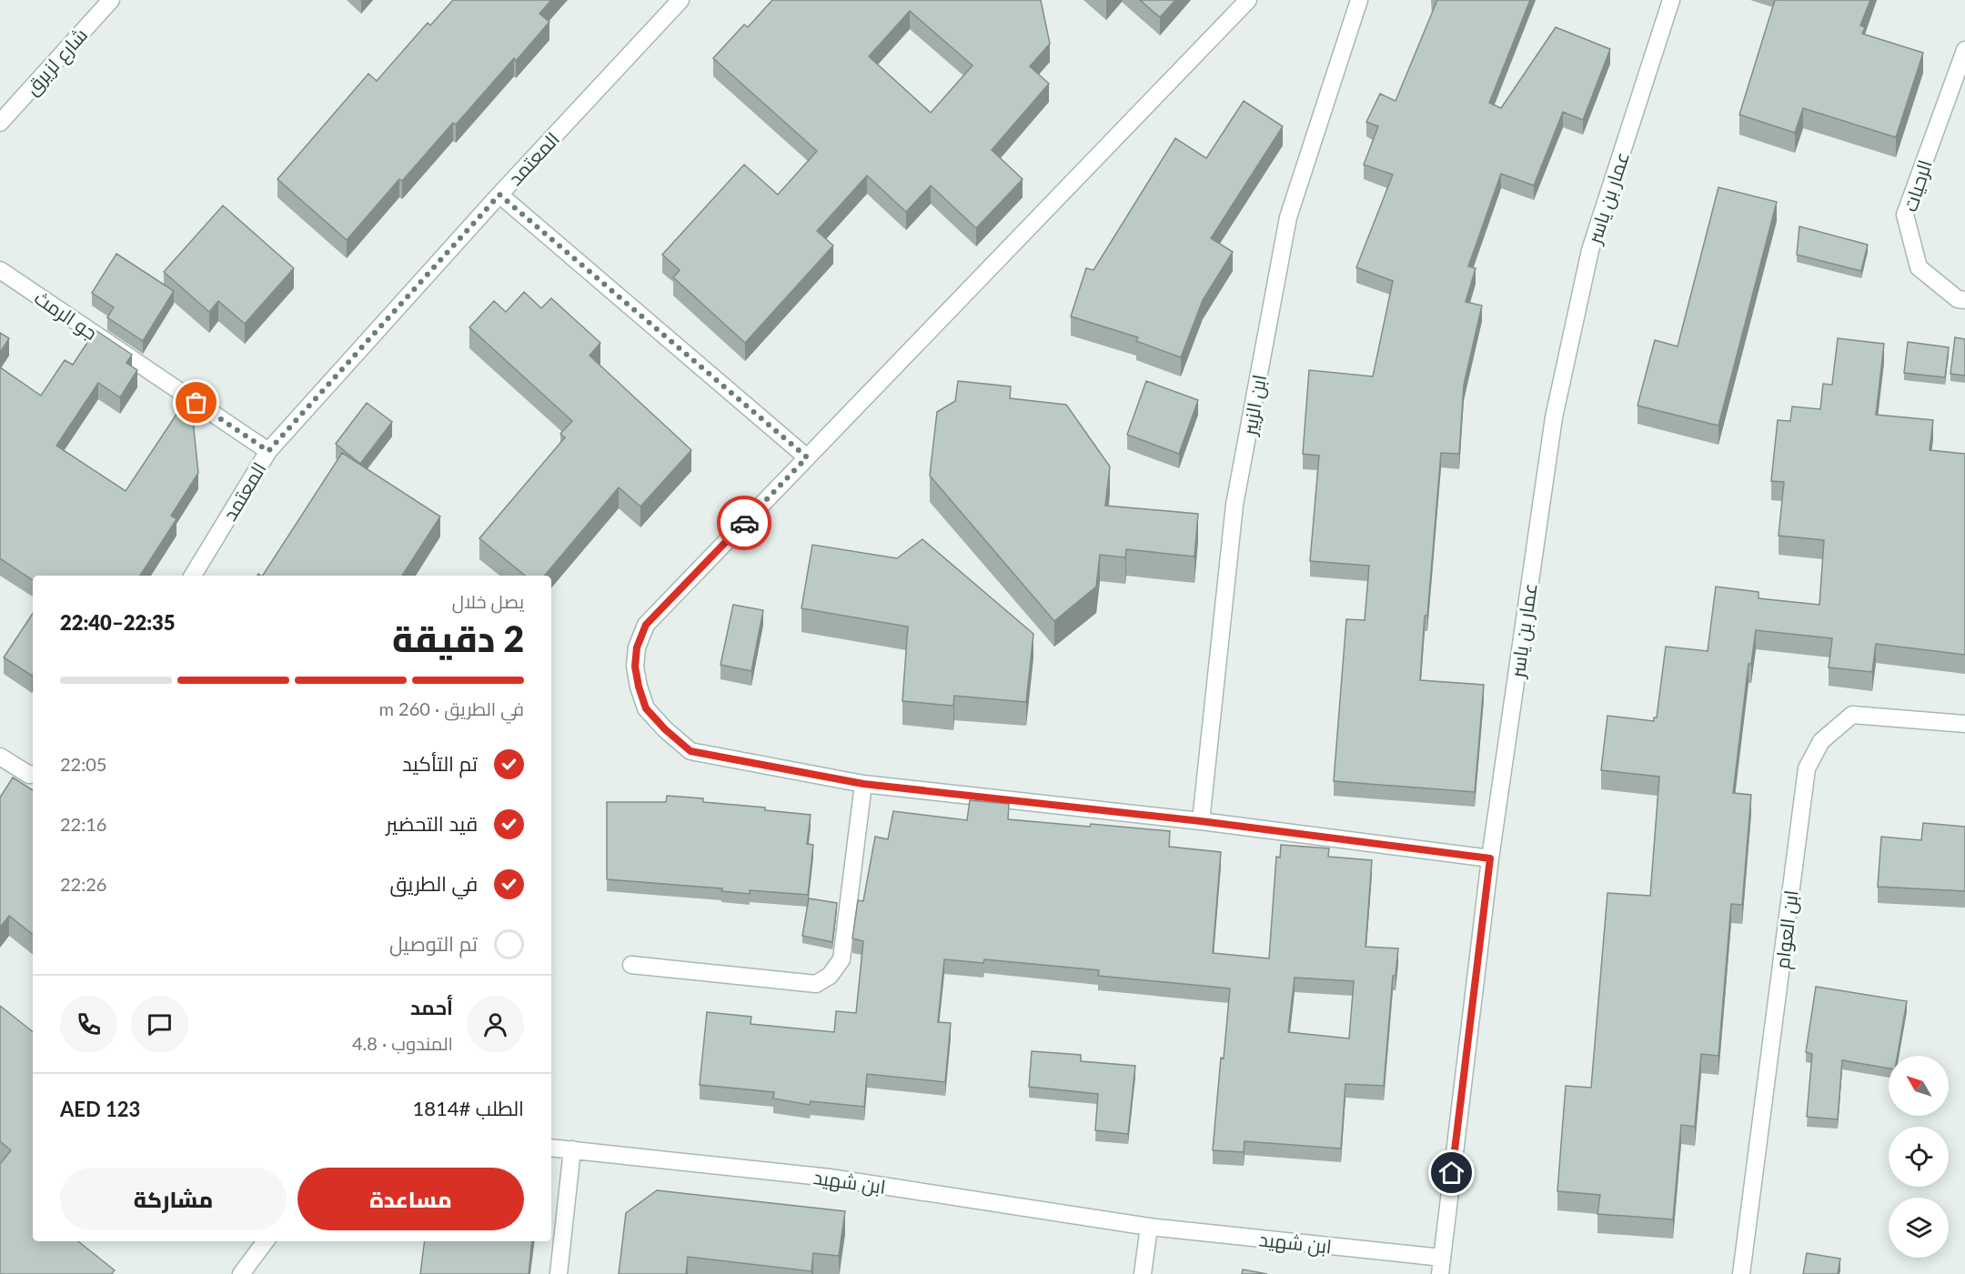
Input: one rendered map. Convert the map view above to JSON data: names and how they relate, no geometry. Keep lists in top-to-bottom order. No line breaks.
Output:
{"streets":{"street":["شارع لزيرق","المعتمد","الرحيات","عمار بن ياسر","جو الرمث","ابن الزبير","ابن العوام","ابن شهيد"]},"crossings":[["المعتمد","جو الرمث"],["عمار بن ياسر","ابن شهيد"]],"north":"top left","page":{"heading":["2 دقيقة","يصل خلال","22:35–22:40"],"panel":["أحمد","المندوب · 4.8","الطلب #1814","AED 123"],"bar":"في الطريق · 260 m","list":[["تم التأكيد","22:05"],["قيد التحضير","22:16"],["في الطريق","22:26"],"تم التوصيل"],"buttons":["مساعدة","مشاركة"]}}
